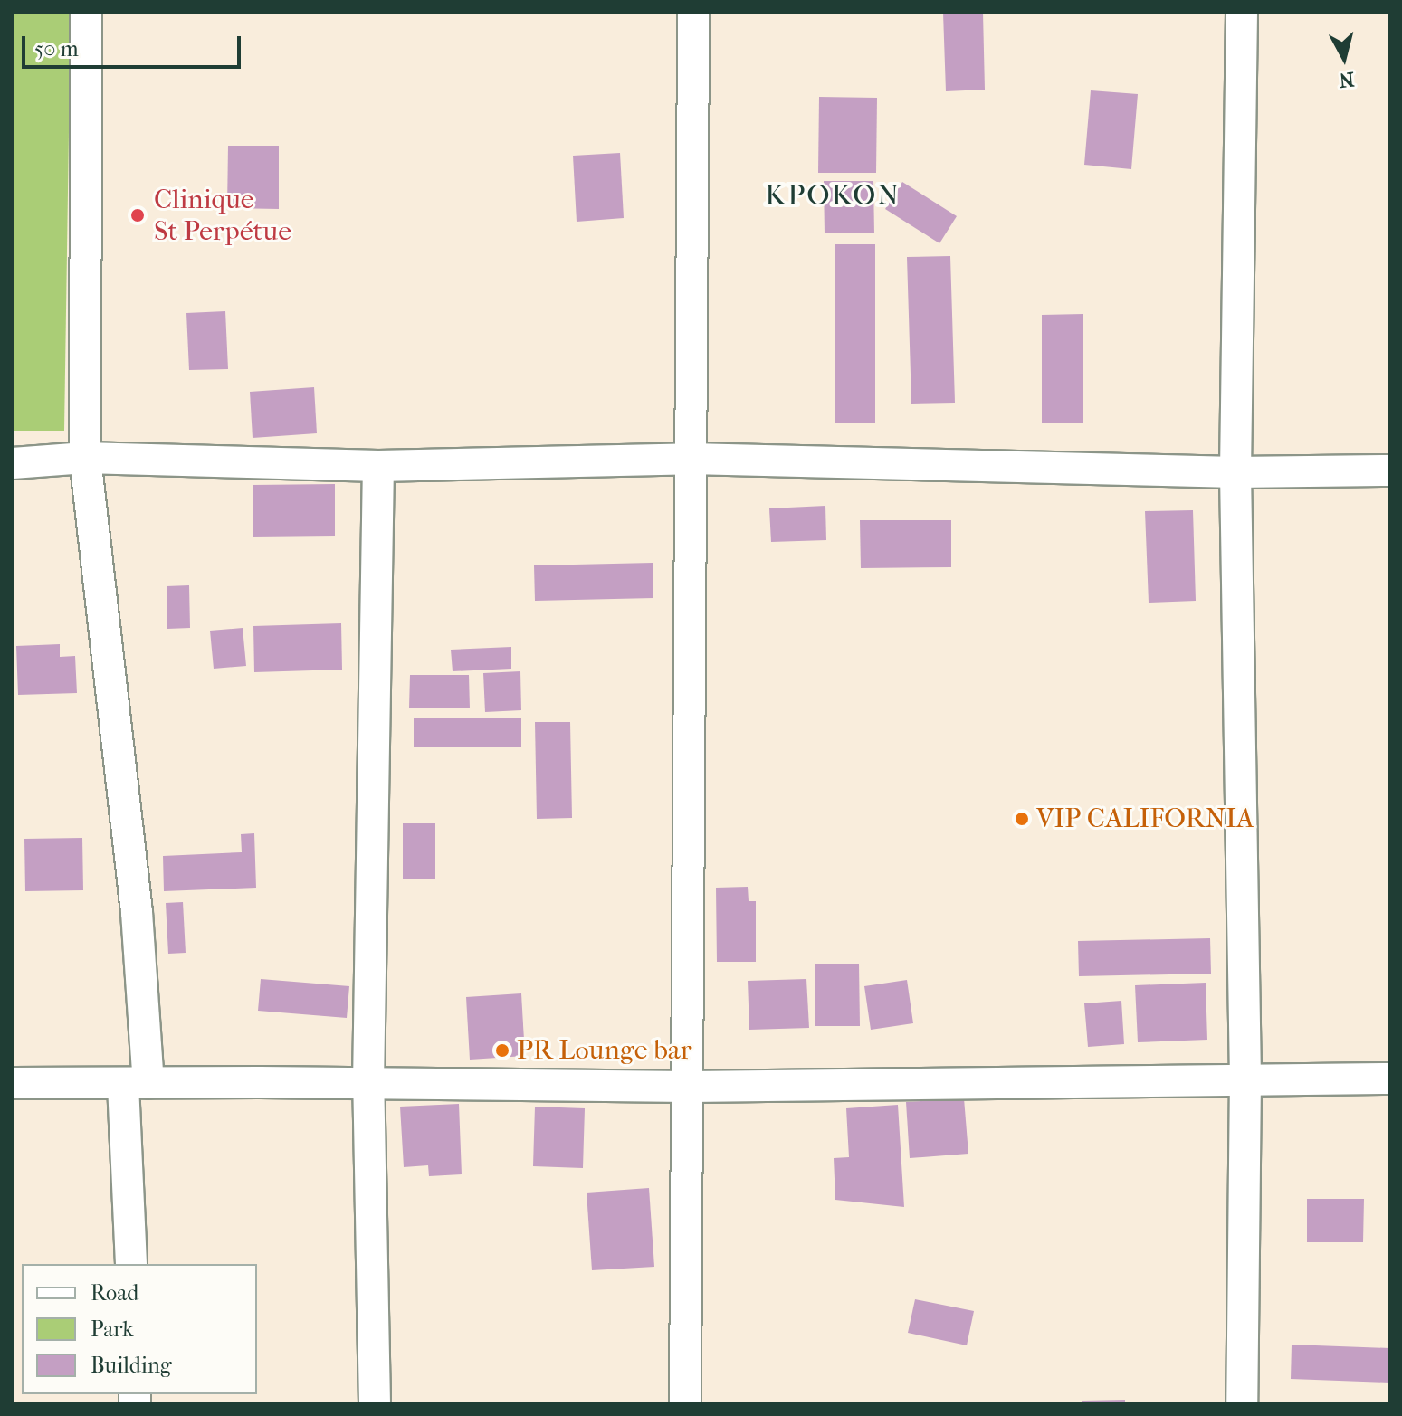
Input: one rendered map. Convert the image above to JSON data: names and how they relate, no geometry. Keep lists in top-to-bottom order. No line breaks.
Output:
{"districts":["KPOKON"],"places":["Clinique St Perpétue","VIP CALIFORNIA","PR Lounge bar"],"legend":["Road","Park","Building"],"scale_bar":"50 m","north":"bottom"}
